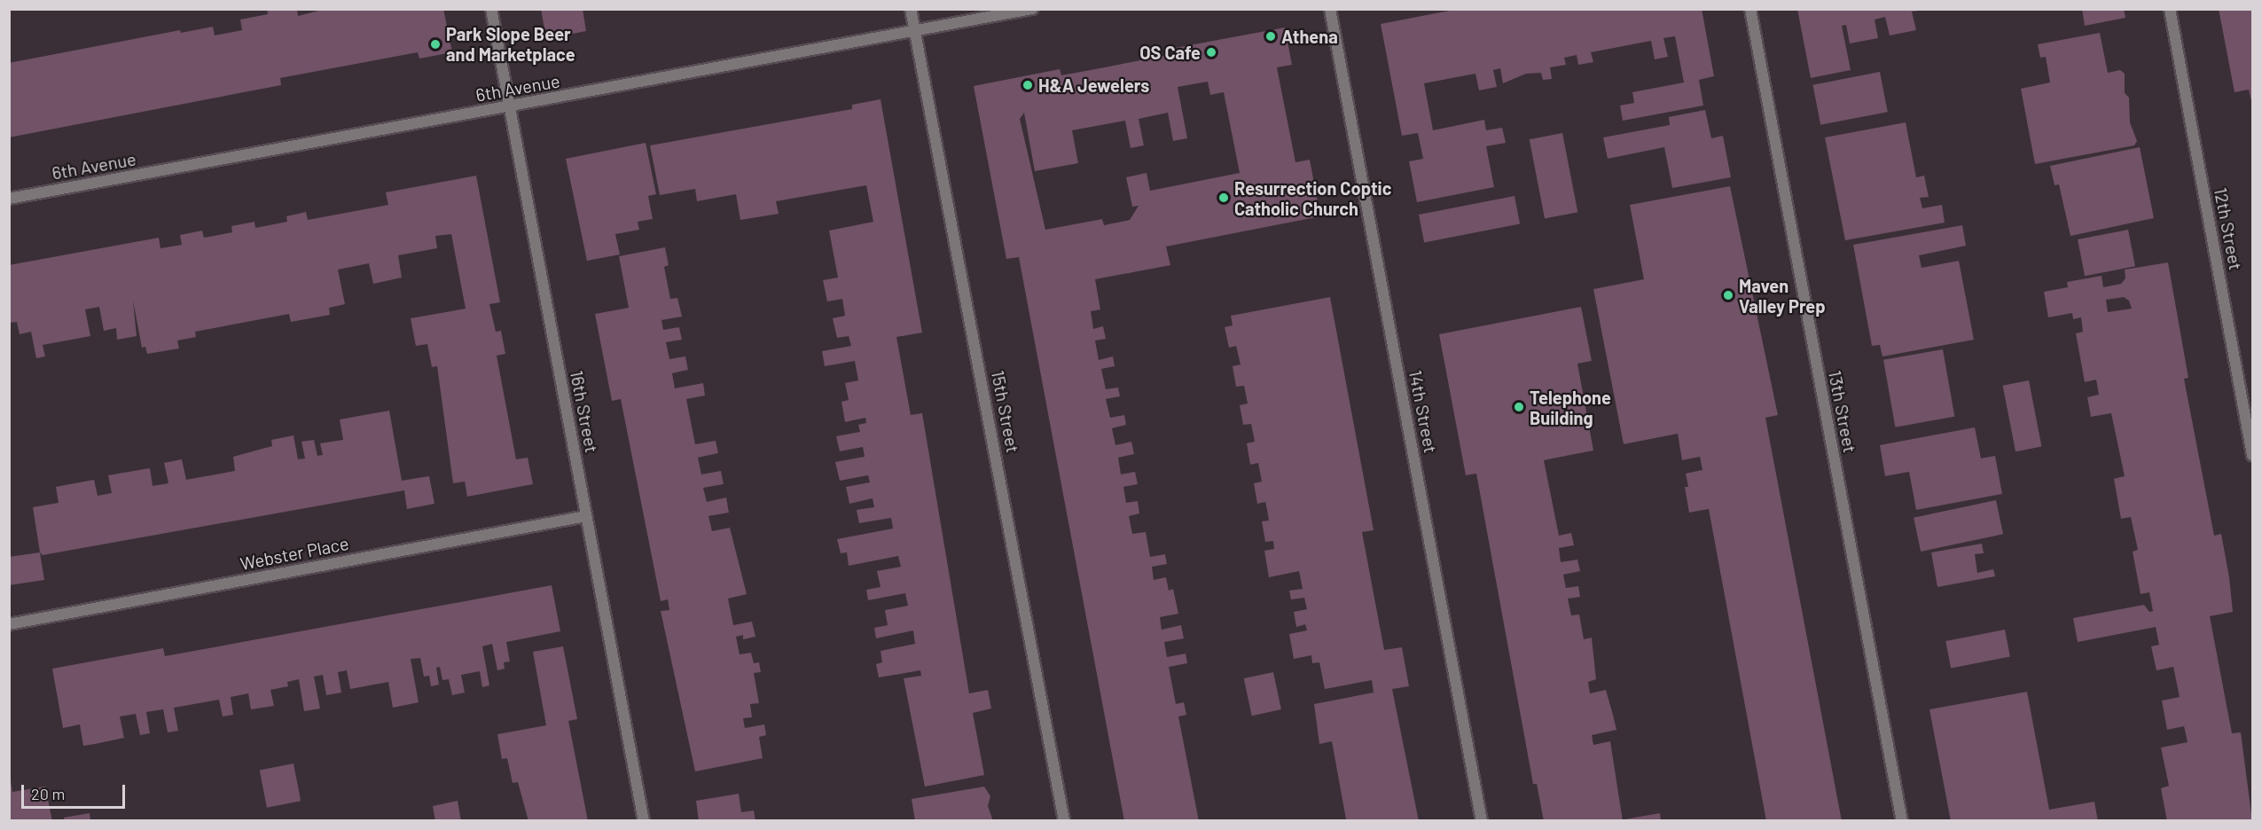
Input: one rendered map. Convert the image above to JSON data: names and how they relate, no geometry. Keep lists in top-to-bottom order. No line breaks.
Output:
{"streets":{"street":["6th Avenue","12th Street","16th Street","15th Street","14th Street","13th Street","Webster Place"]},"crossings":[["6th Avenue","16th Street"],["6th Avenue","15th Street"],["16th Street","Webster Place"]],"places":["Athena","Park Slope Beer and Marketplace","OS Cafe","H&A Jewelers","Resurrection Coptic Catholic Church","Maven Valley Prep","Telephone Building"],"scale_bar":"20 m"}
